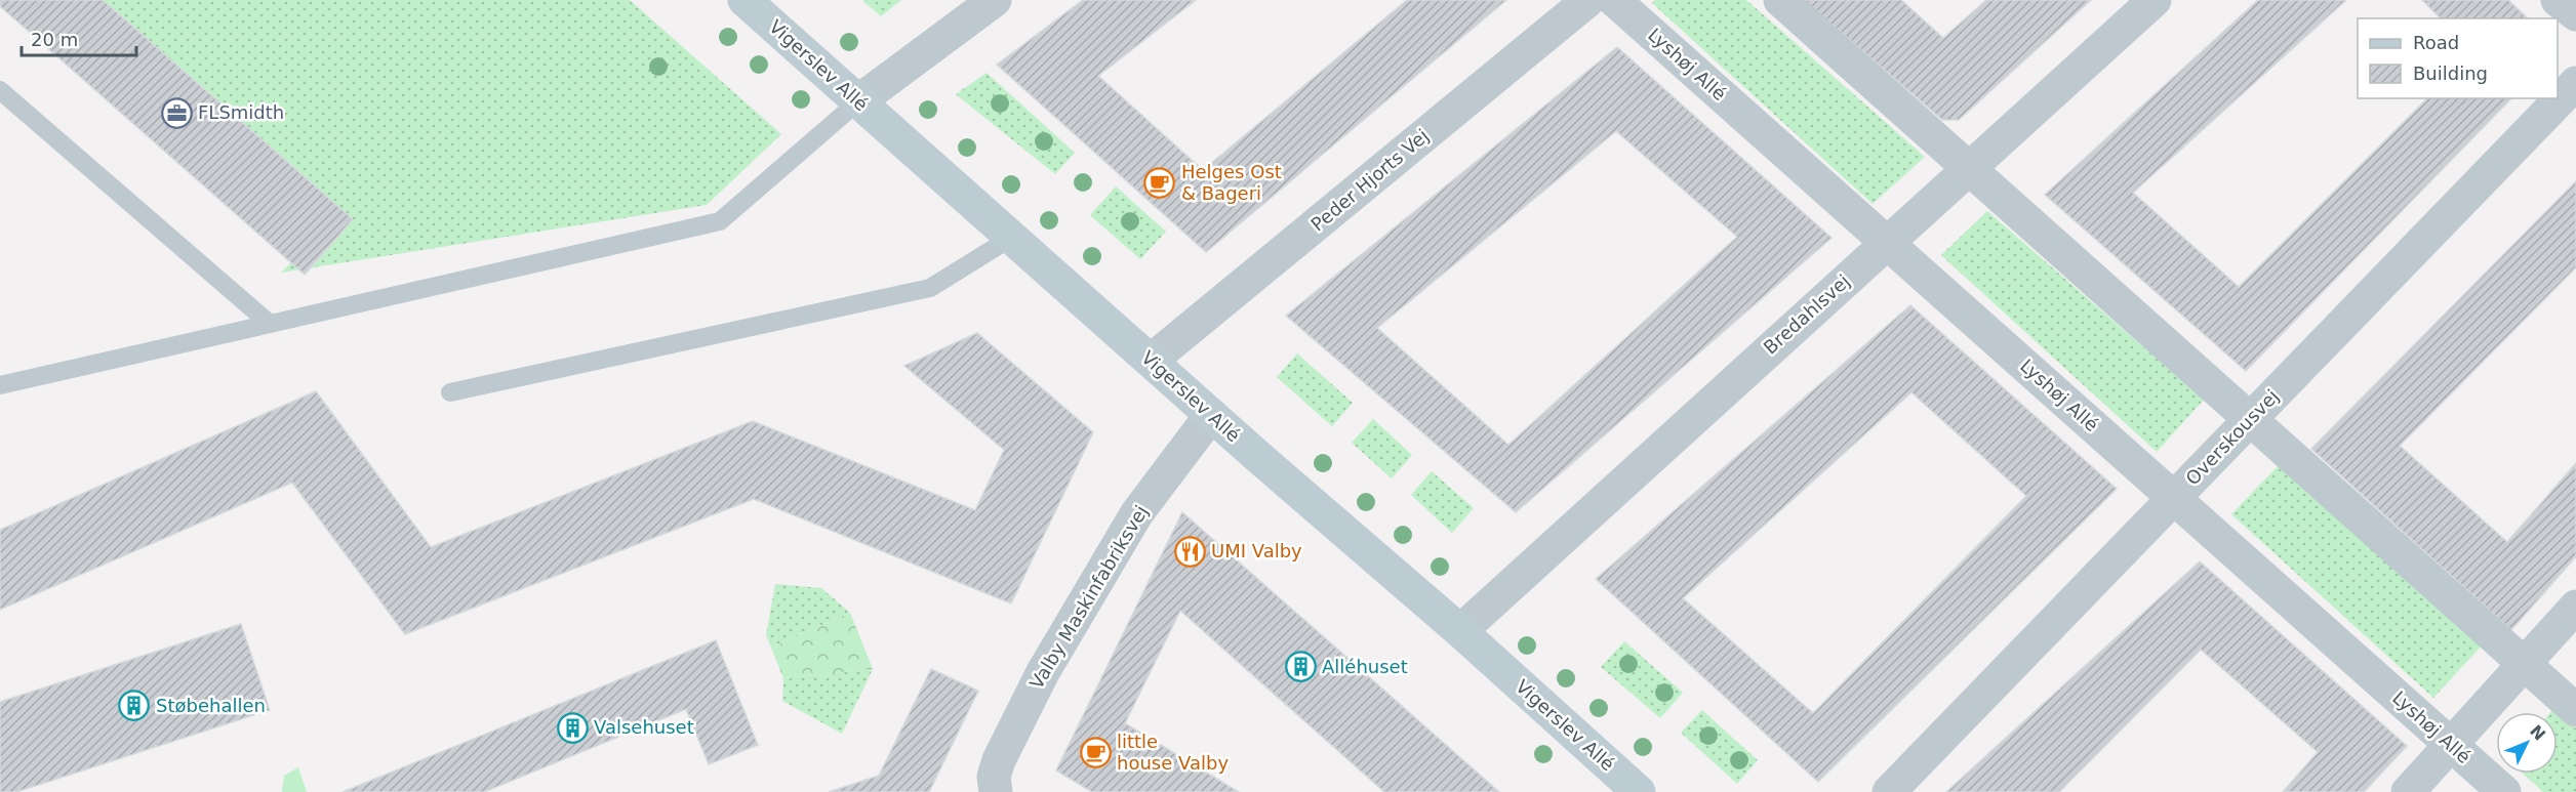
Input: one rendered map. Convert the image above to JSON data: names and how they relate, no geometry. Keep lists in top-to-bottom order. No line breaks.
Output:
{"streets":{"street":["Lyshøj Allé","Vigerslev Allé","Peder Hjorts Vej","Bredahlsvej","Overskousvej","Valby Maskinfabriksvej"]},"crossings":[["Lyshøj Allé","Bredahlsvej"],["Lyshøj Allé","Overskousvej"],["Vigerslev Allé","Peder Hjorts Vej"],["Vigerslev Allé","Bredahlsvej"],["Vigerslev Allé","Valby Maskinfabriksvej"]],"places":{"office":["FLSmidth"],"cafe":["Helges Ost & Bageri","little house Valby"],"restaurant":["UMI Valby"],"building":["Alléhuset","Støbehallen","Valsehuset"]},"legend":["Road","Building"],"scale_bar":"20 m","north":"top right"}
